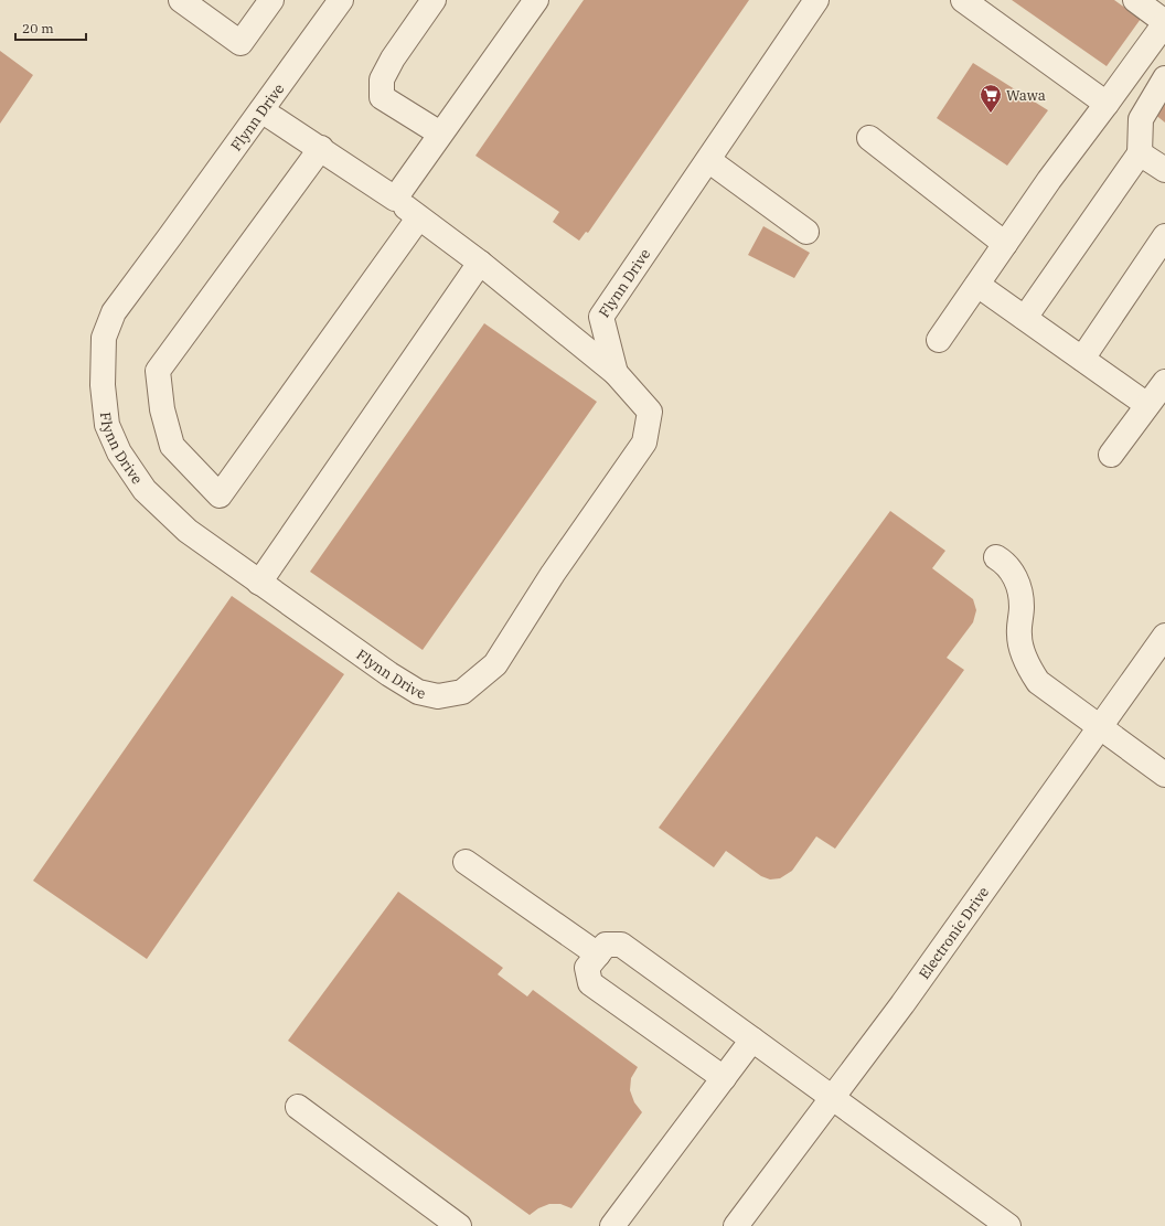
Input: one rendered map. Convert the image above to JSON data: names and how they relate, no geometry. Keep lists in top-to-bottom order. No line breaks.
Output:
{"streets":{"street":["Flynn Drive","Electronic Drive"]},"places":{"supermarket":["Wawa"]},"scale_bar":"20 m"}
